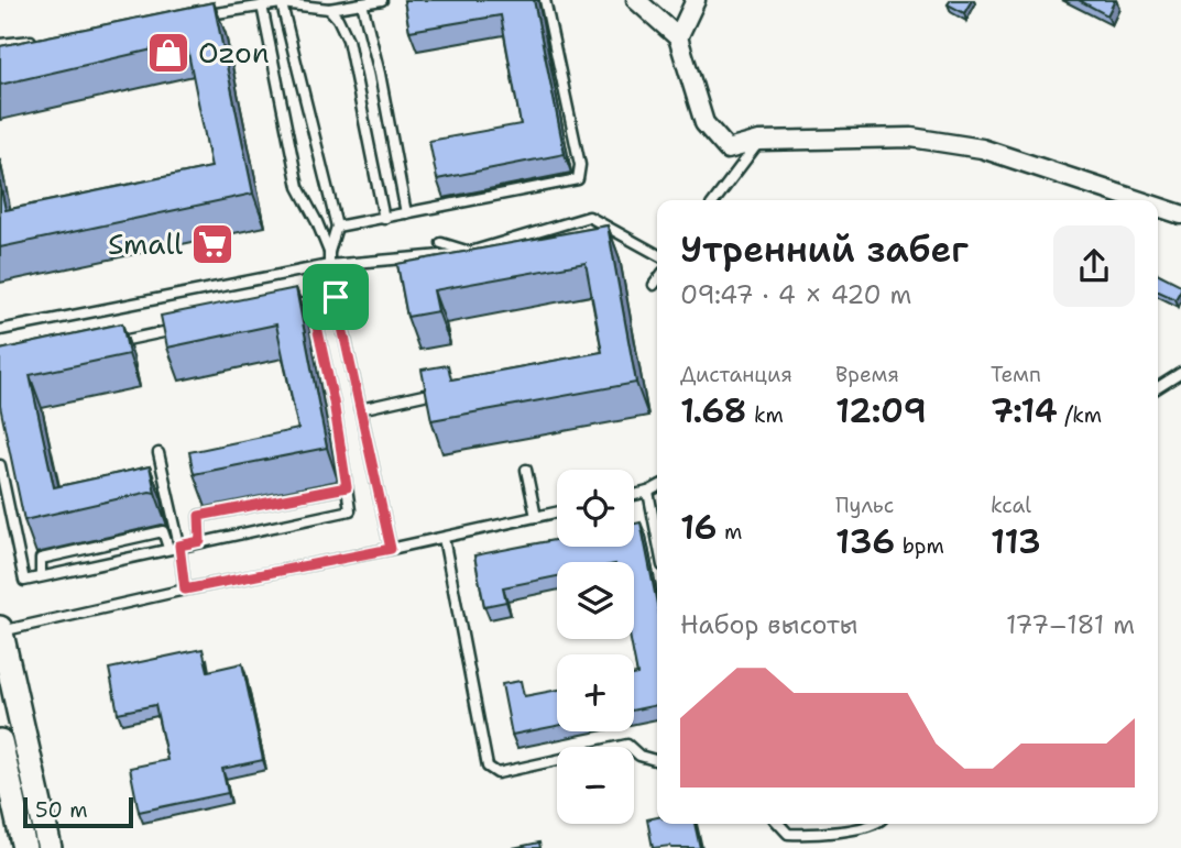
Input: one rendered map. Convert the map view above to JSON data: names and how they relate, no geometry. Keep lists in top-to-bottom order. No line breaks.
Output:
{"places":{"shop":["Ozon"],"supermarket":["Small"]},"scale_bar":"50 m","page":{"heading":["Утренний забег","09:47 · 4 × 420 m"],"stats":[["Дистанция","1.68 km"],["Время","12:09"],["Темп","7:14 /km"],["16 m"],["Пульс","136 bpm"],["kcal","113"]],"map_buttons":["+","−"],"chart":["Набор высоты","177–181 m"],"scale":"50 m"}}
